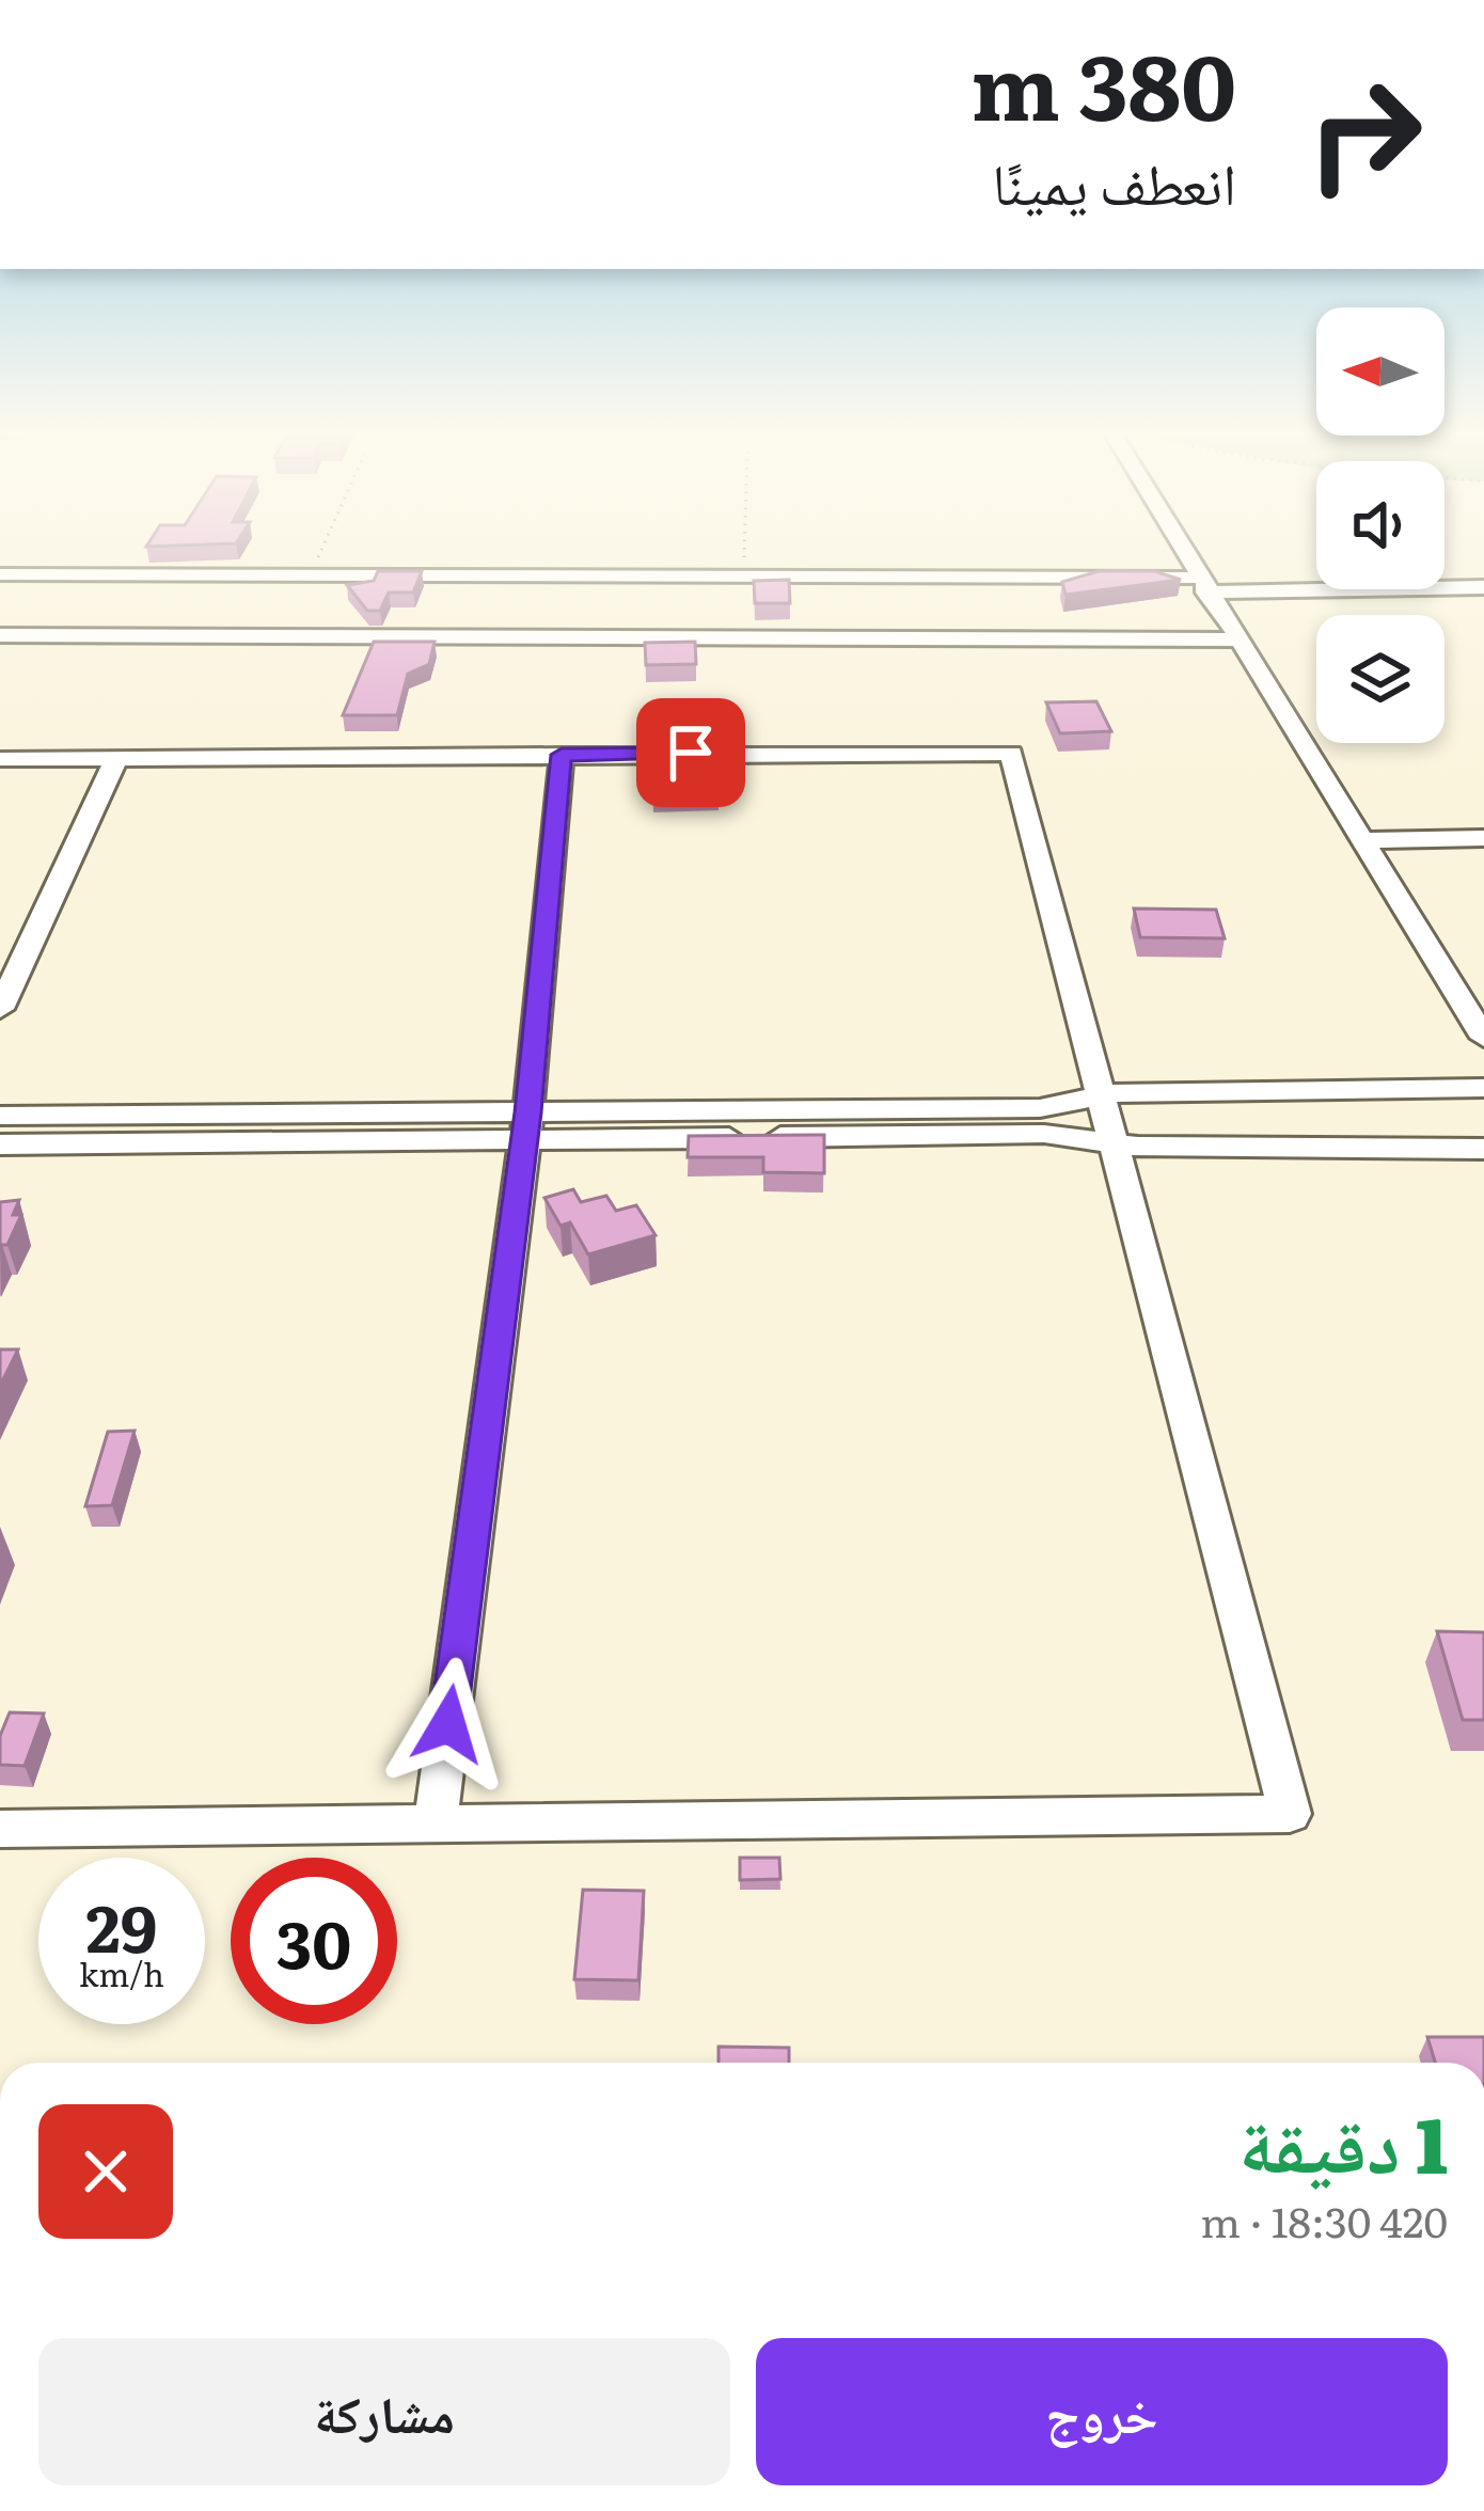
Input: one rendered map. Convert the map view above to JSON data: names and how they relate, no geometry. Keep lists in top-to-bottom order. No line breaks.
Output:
{"north":"left","page":{"turn":["380 m","انعطف يمينًا"],"speed":"29 km/h","limit":"30","heading":["1 دقيقة","420 m · 18:30"],"buttons":["خروج","مشاركة"]}}
